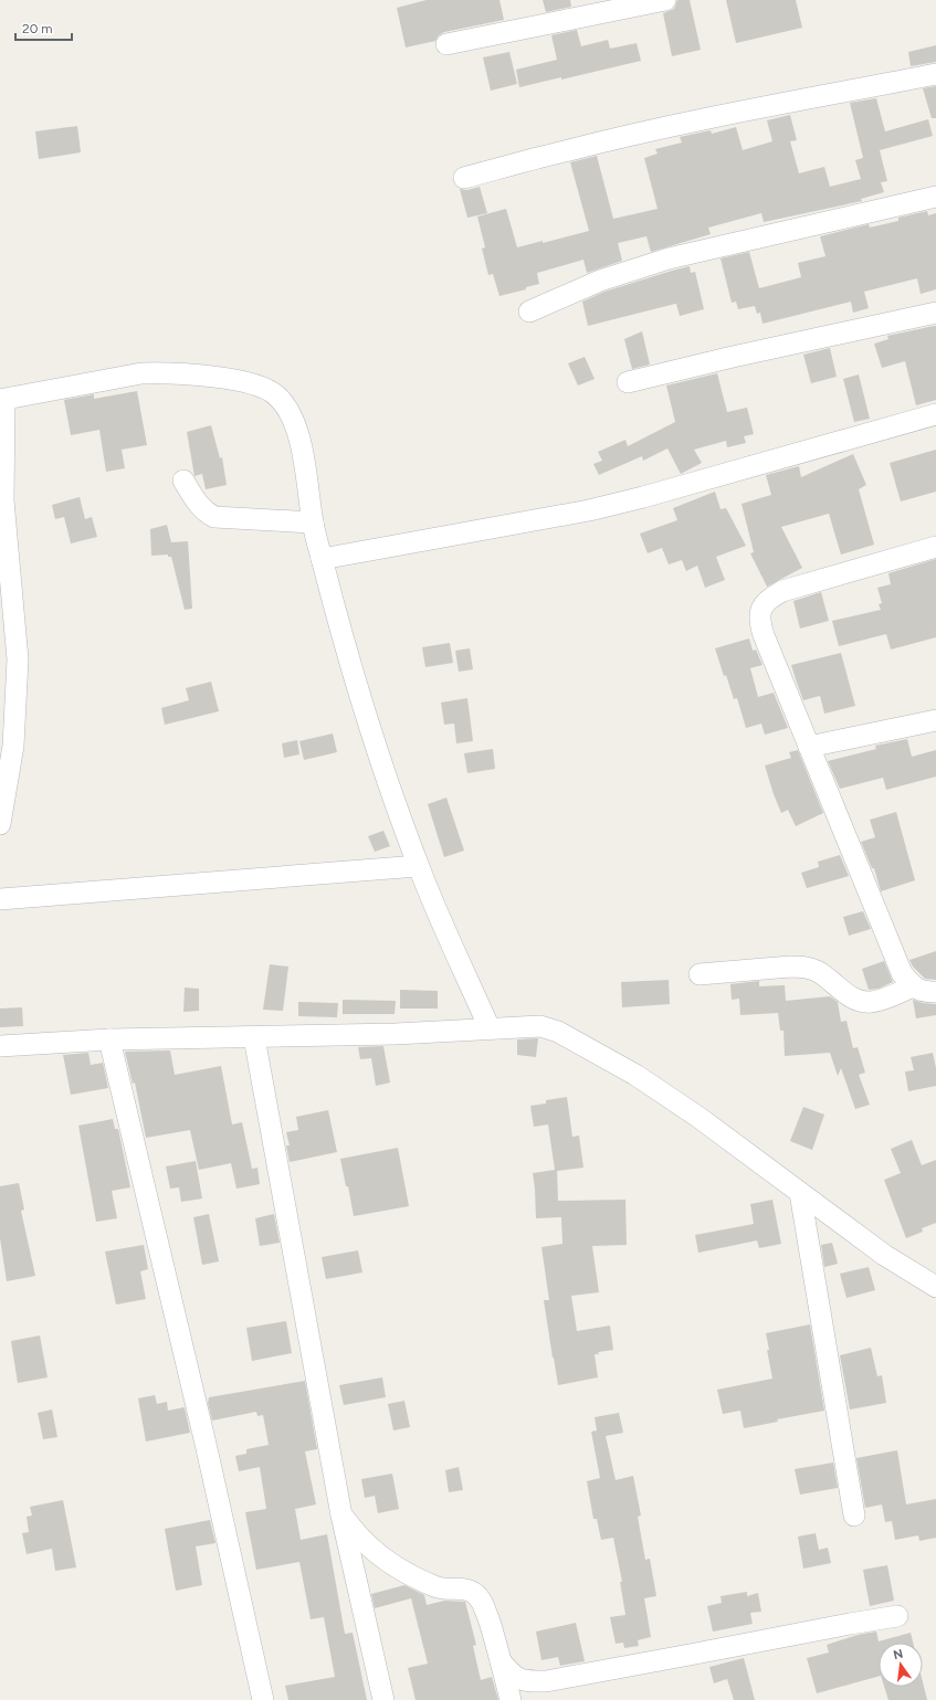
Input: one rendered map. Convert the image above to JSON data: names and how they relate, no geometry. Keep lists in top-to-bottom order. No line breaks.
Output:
{"scale_bar":"20 m","north":"top"}
